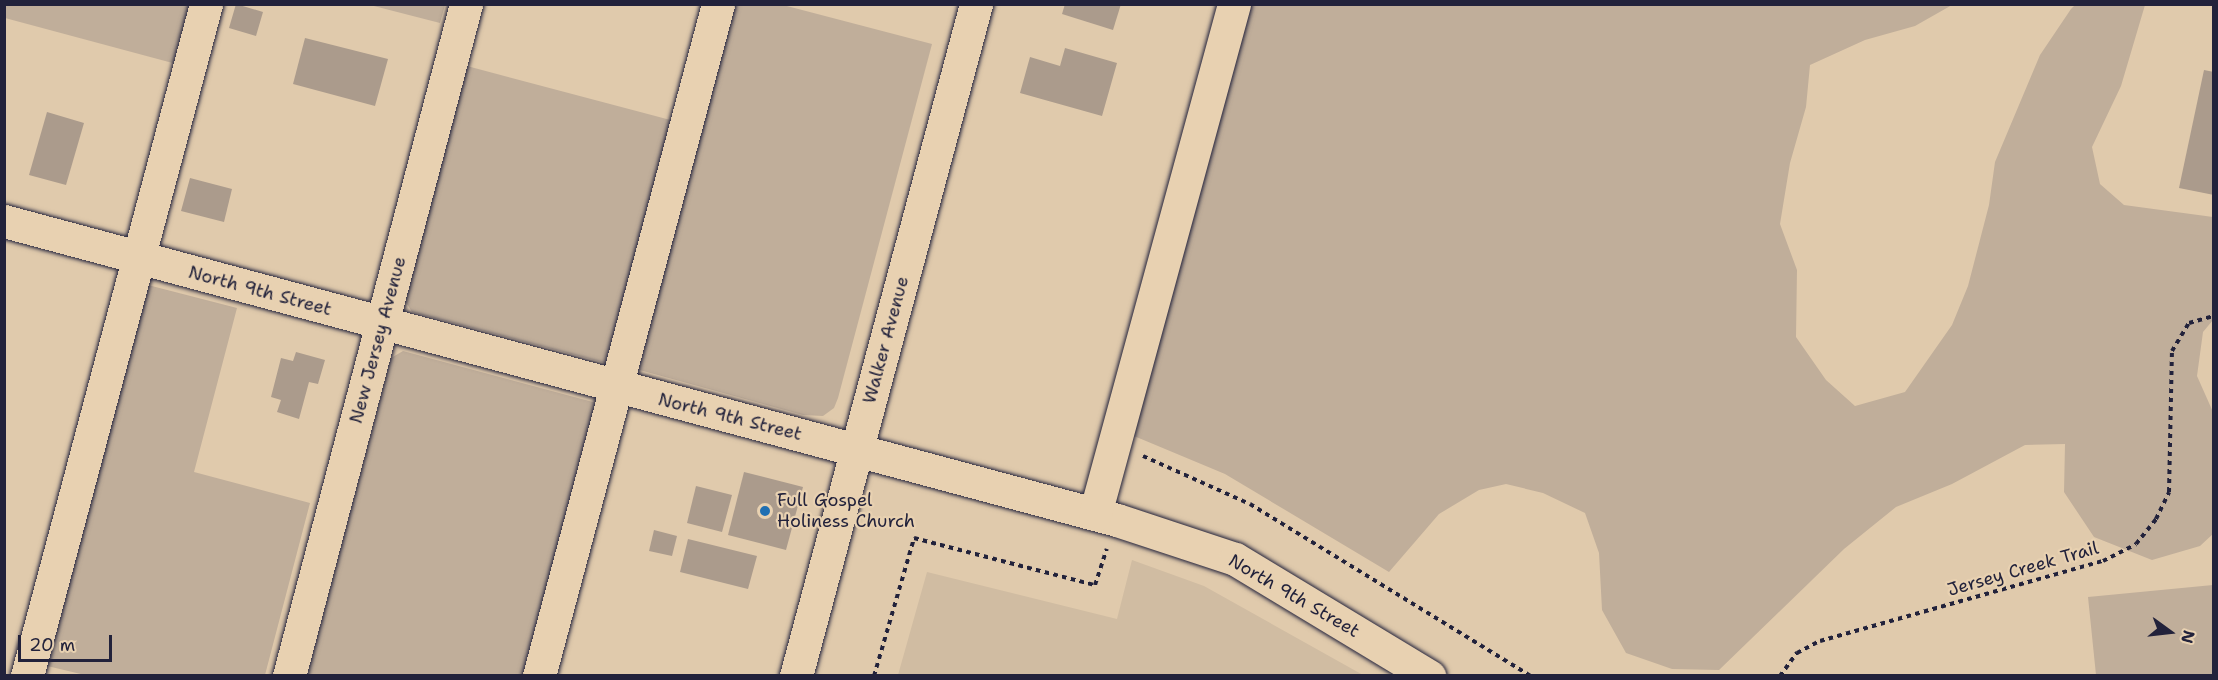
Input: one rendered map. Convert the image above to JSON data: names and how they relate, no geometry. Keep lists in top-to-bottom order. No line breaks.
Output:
{"streets":{"street":["North 9th Street","New Jersey Avenue","Walker Avenue"],"path":["Jersey Creek Trail"]},"crossings":[["North 9th Street","New Jersey Avenue"],["North 9th Street","Walker Avenue"]],"places":["Full Gospel Holiness Church"],"scale_bar":"20 m","north":"right"}
